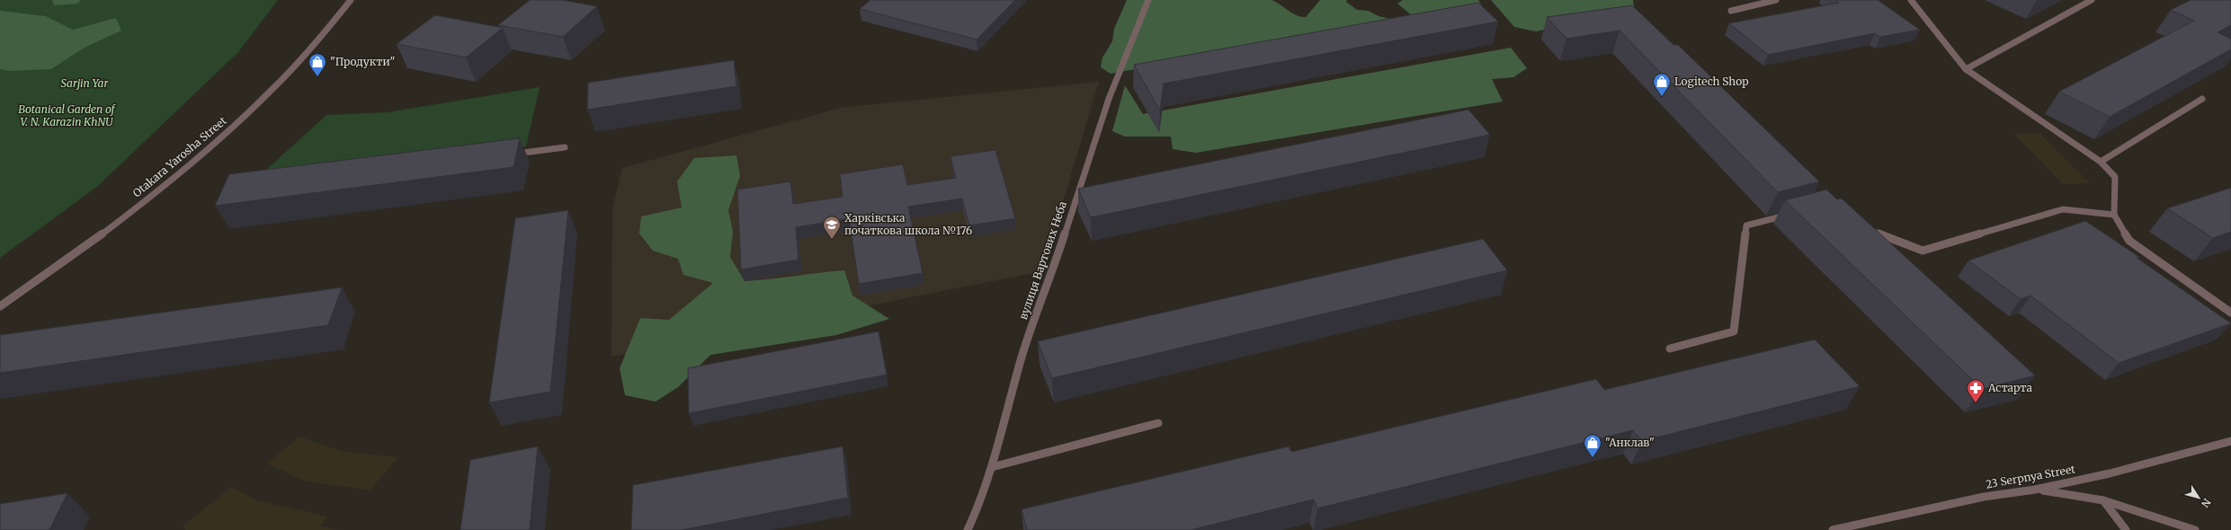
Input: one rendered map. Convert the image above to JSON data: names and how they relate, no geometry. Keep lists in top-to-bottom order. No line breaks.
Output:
{"streets":{"street":["Otakara Yarosha Street","вулиця Вартових Неба","23 Serpnya Street"]},"parks":["Sarjin Yar","Botanical Garden of V. N. Karazin KhNU"],"places":{"shop":["\"Продукти\"","Logitech Shop","\"Анклав\""],"school or university":["Харківська початкова школа №176"],"pharmacy":["Астарта"]},"north":"bottom right"}
